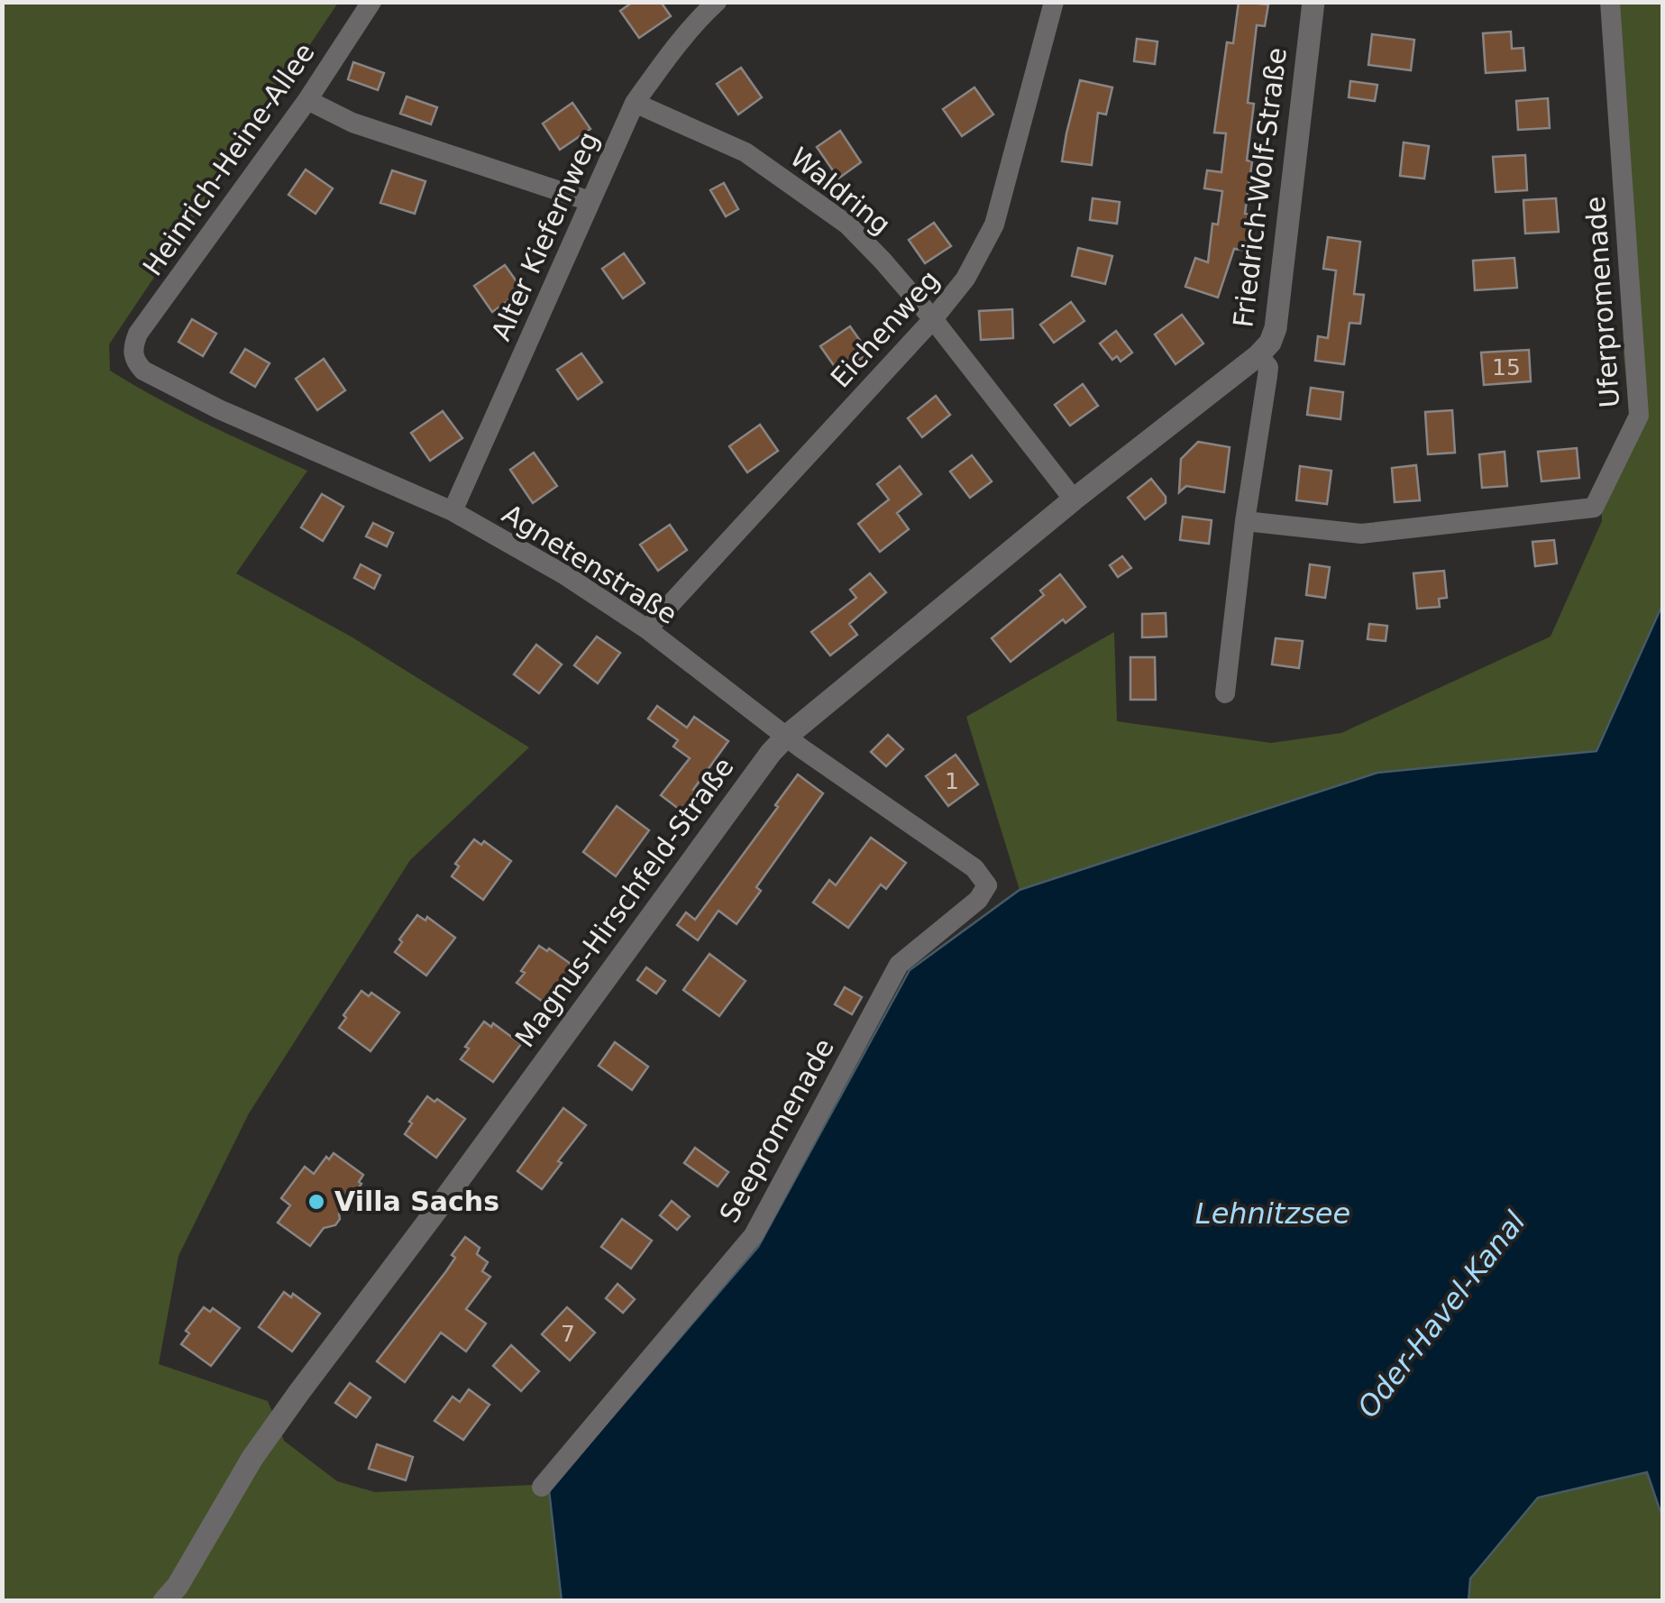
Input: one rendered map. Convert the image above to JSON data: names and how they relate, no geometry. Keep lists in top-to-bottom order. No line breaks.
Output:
{"streets":{"street":["Heinrich-Heine-Allee","Friedrich-Wolf-Straße","Waldring","Alter Kiefernweg","Uferpromenade","Eichenweg","Agnetenstraße","Magnus-Hirschfeld-Straße","Seepromenade"]},"crossings":[["Heinrich-Heine-Allee","Agnetenstraße"],["Friedrich-Wolf-Straße","Uferpromenade"],["Friedrich-Wolf-Straße","Magnus-Hirschfeld-Straße"],["Waldring","Alter Kiefernweg"],["Waldring","Eichenweg"],["Waldring","Magnus-Hirschfeld-Straße"],["Alter Kiefernweg","Agnetenstraße"],["Eichenweg","Agnetenstraße"],["Agnetenstraße","Magnus-Hirschfeld-Straße"],["Agnetenstraße","Seepromenade"]],"water":["Lehnitzsee","Oder-Havel-Kanal"],"places":["Villa Sachs"],"house_numbers":["15","1","7"]}
